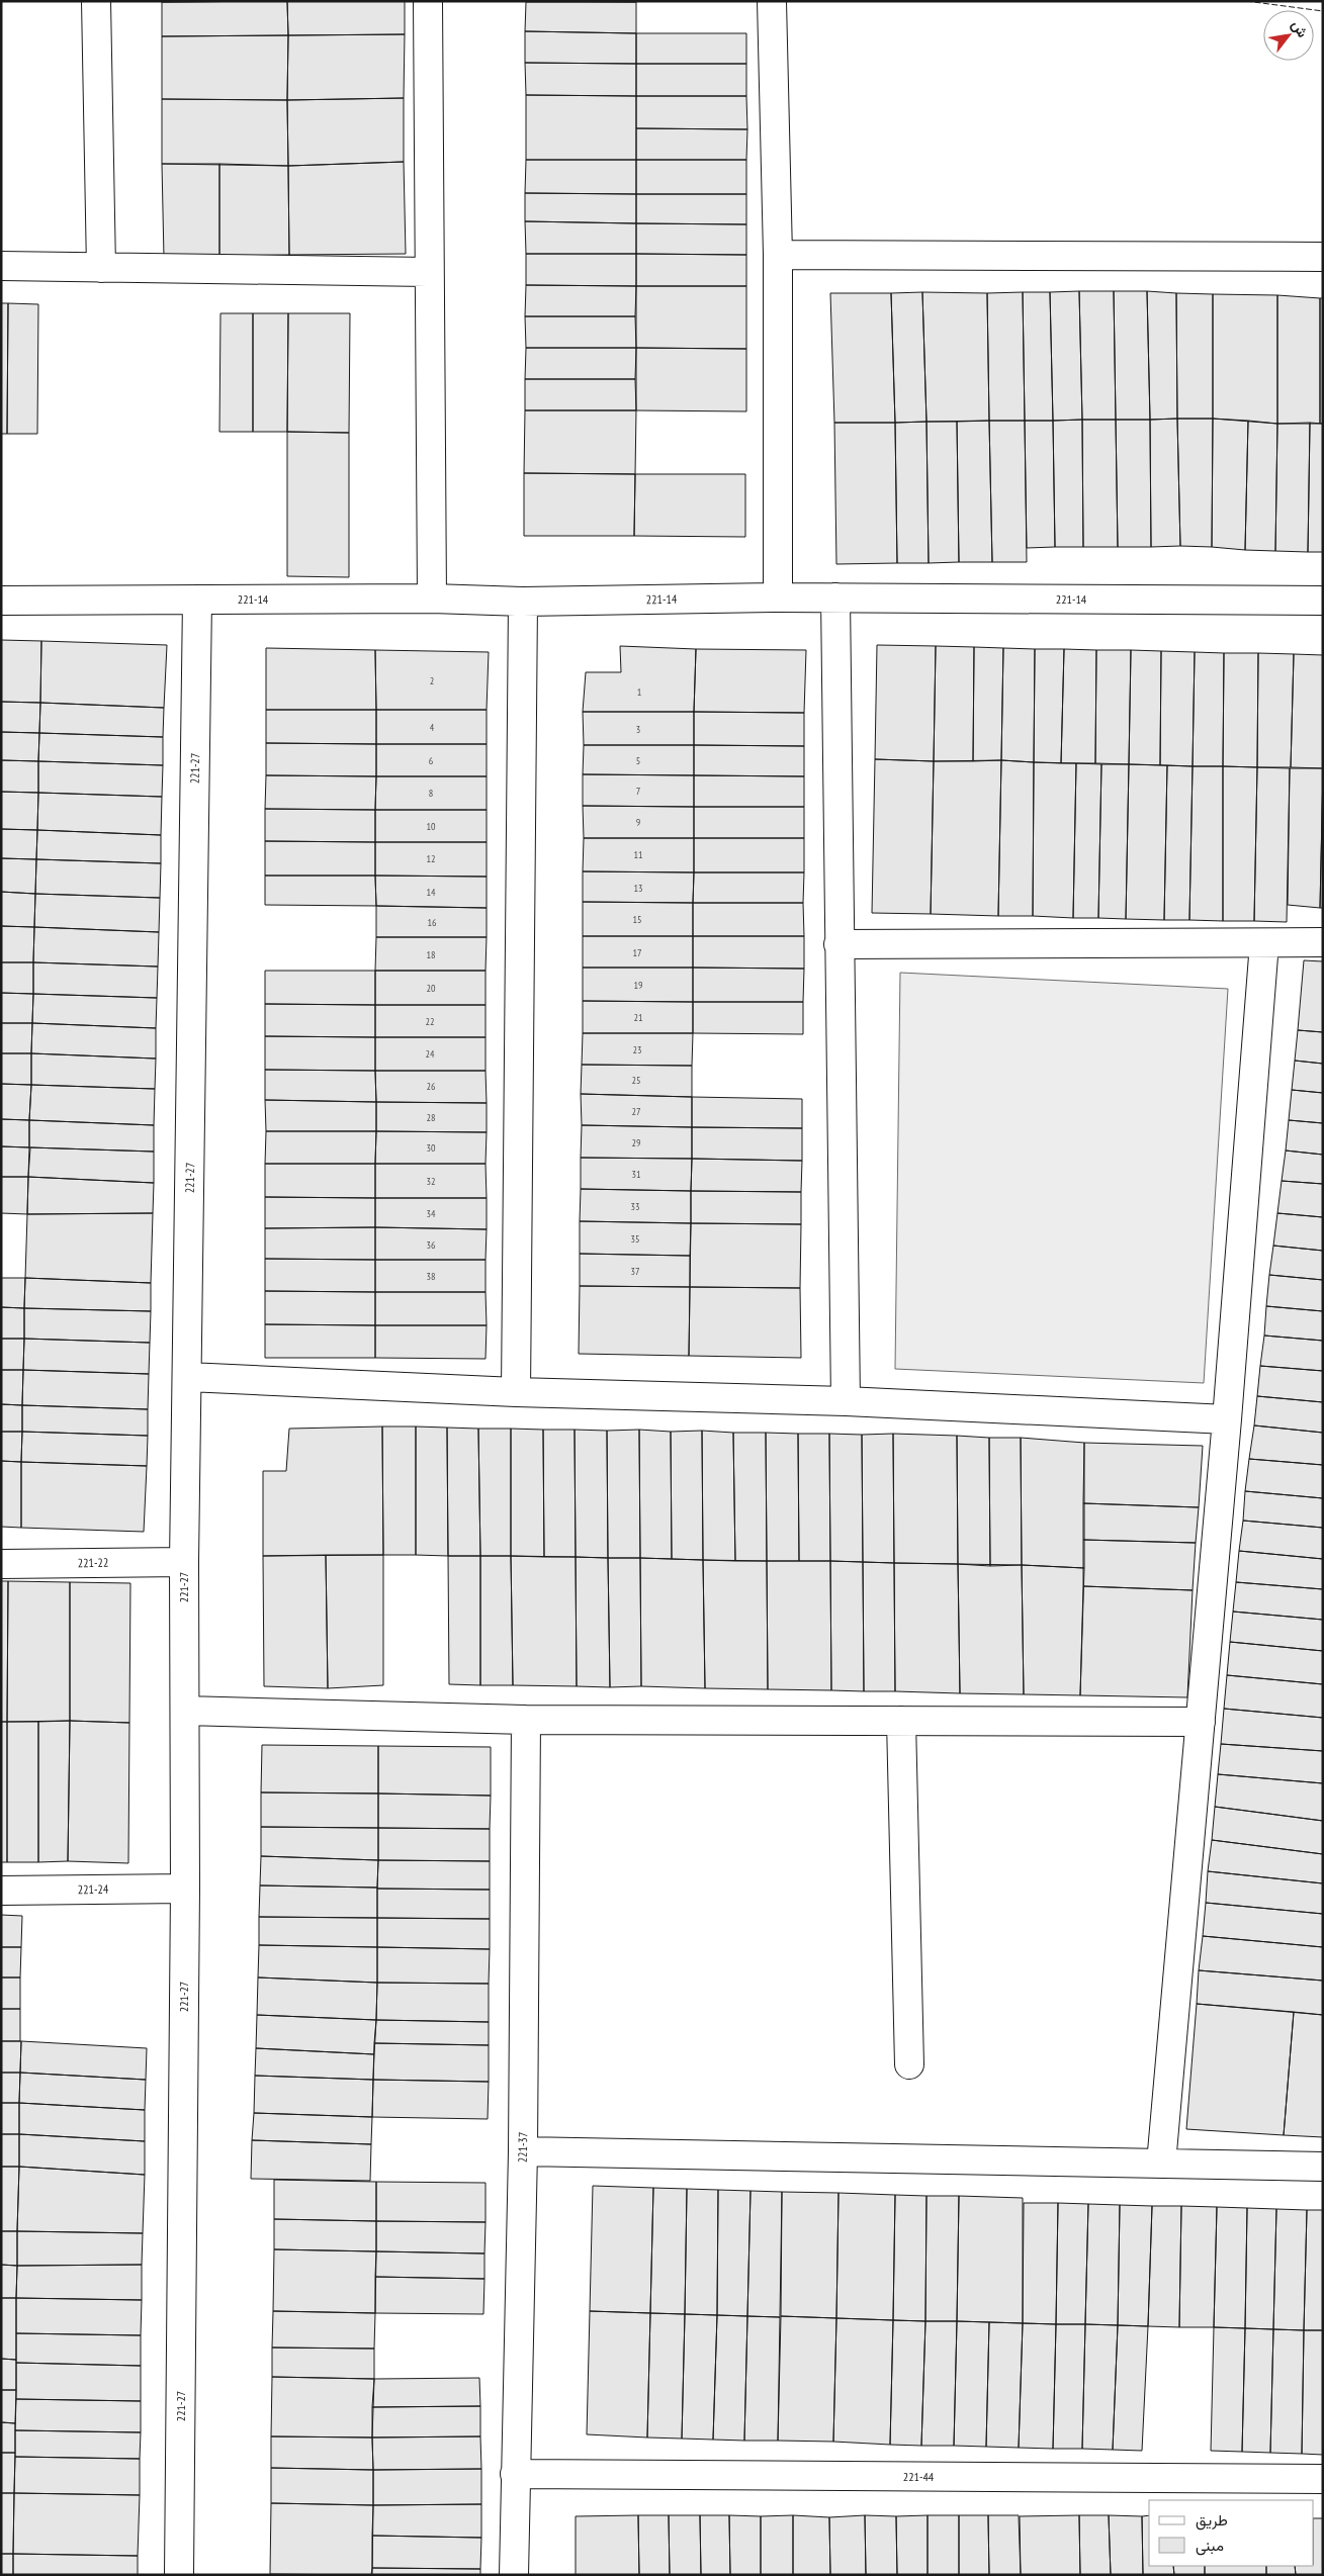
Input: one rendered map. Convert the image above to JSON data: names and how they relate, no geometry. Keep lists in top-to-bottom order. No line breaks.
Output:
{"streets":{"street":["221-14","221-27","221-22","221-24","221-37","221-44"]},"crossings":[["221-14","221-27"],["221-27","221-22"],["221-27","221-24"],["221-37","221-44"]],"house_numbers":["2","1","4","3","6","5","7","8","9","10","11","12","13","14","15","16","17","18","19","20","21","22","23","24","25","26","27","28","29","30","31","32","33","34","35","36","37","38"],"legend":["طريق","مبنى"],"north":"top right"}
